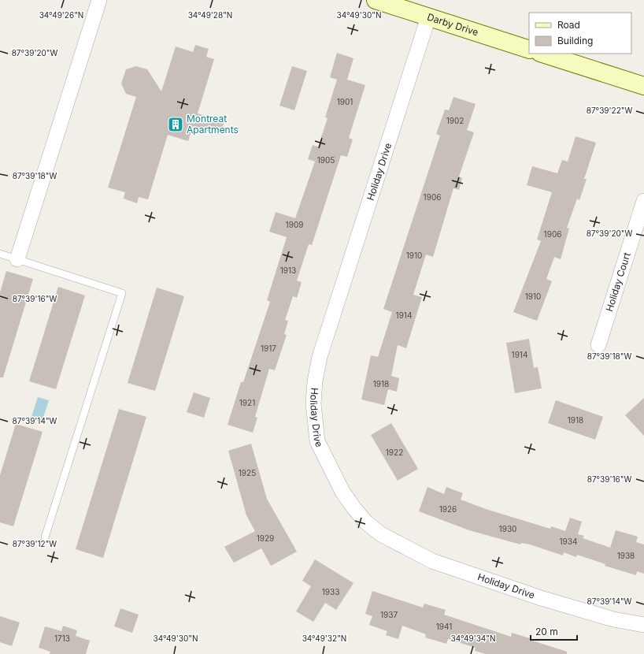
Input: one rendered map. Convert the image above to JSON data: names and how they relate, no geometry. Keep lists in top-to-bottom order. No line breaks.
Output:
{"streets":{"main road":["Darby Drive"],"street":["Holiday Drive","Holiday Court"]},"crossings":[["Darby Drive","Holiday Drive"]],"places":{"building":["Montreat Apartments"]},"house_numbers":["1901","1902","1905","1906","1909","1906","1910","1913","1910","1914","1917","1914","1918","1921","1918","1922","1925","1926","1930","1929","1934","1938","1933","1937","1941","1713"],"legend":["Road","Building"],"scale_bar":"20 m","coordinates":["34°49'26\"N","34°49'28\"N","34°49'30\"N","87°39'20\"W","87°39'22\"W","87°39'18\"W","87°39'16\"W","87°39'14\"W","87°39'12\"W","34°49'32\"N","34°49'34\"N"]}
